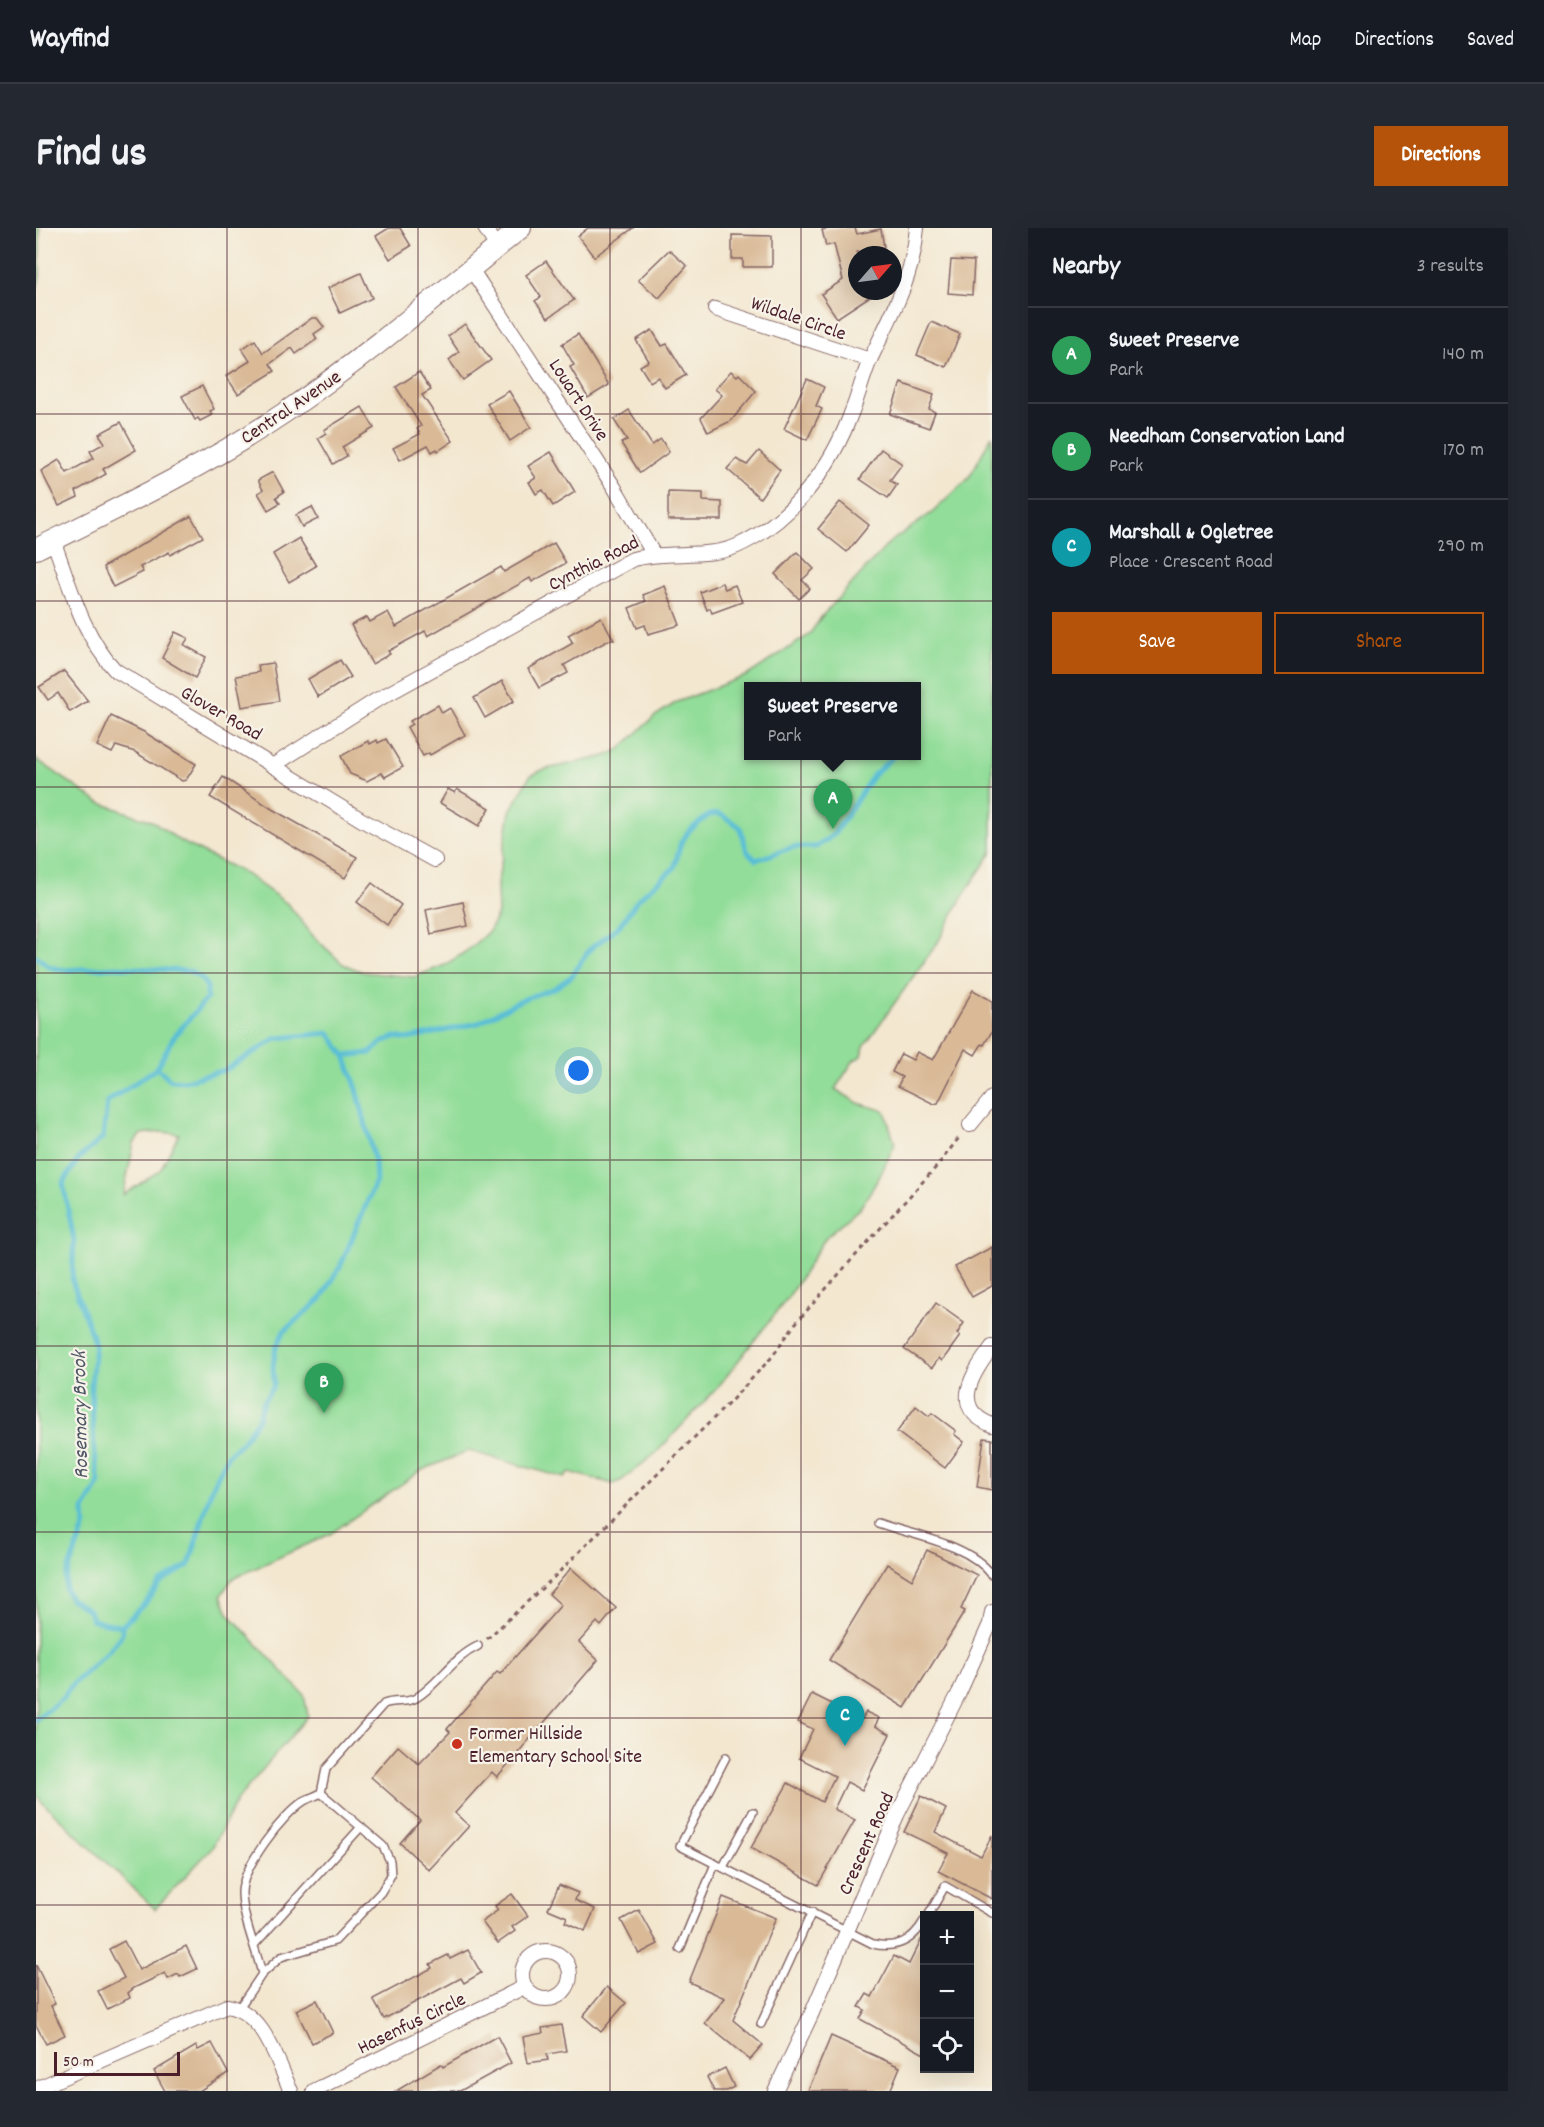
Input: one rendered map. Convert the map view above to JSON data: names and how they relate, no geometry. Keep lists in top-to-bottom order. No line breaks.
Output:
{"streets":{"main road":["Central Avenue"],"street":["Wildale Circle","Louart Drive","Cynthia Road","Glover Road","Crescent Road","Hasenfus Circle"]},"crossings":[["Wildale Circle","Cynthia Road"],["Louart Drive","Central Avenue"],["Louart Drive","Cynthia Road"],["Central Avenue","Glover Road"],["Cynthia Road","Glover Road"]],"water":["Rosemary Brook"],"places":["Former Hillside Elementary School Site"],"scale_bar":"50 m","north":"top right","page":{"header":"Wayfind","nav":["Map","Directions","Saved"],"title":"Find us","buttons":["Directions",["Save","Share"]],"heading":["Nearby","3 results"],"list":[{"mark":"A","name":"Sweet Preserve","note":"Park","value":"140 m"},{"mark":"B","name":"Needham Conservation Land","note":"Park","value":"170 m"},{"mark":"C","name":"Marshall & Ogletree","note":"Place · Crescent Road","value":"290 m"}],"popup":["Sweet Preserve","Park"],"pins":["A","B","C"],"map_buttons":["+","−"],"scale":"50 m"}}
